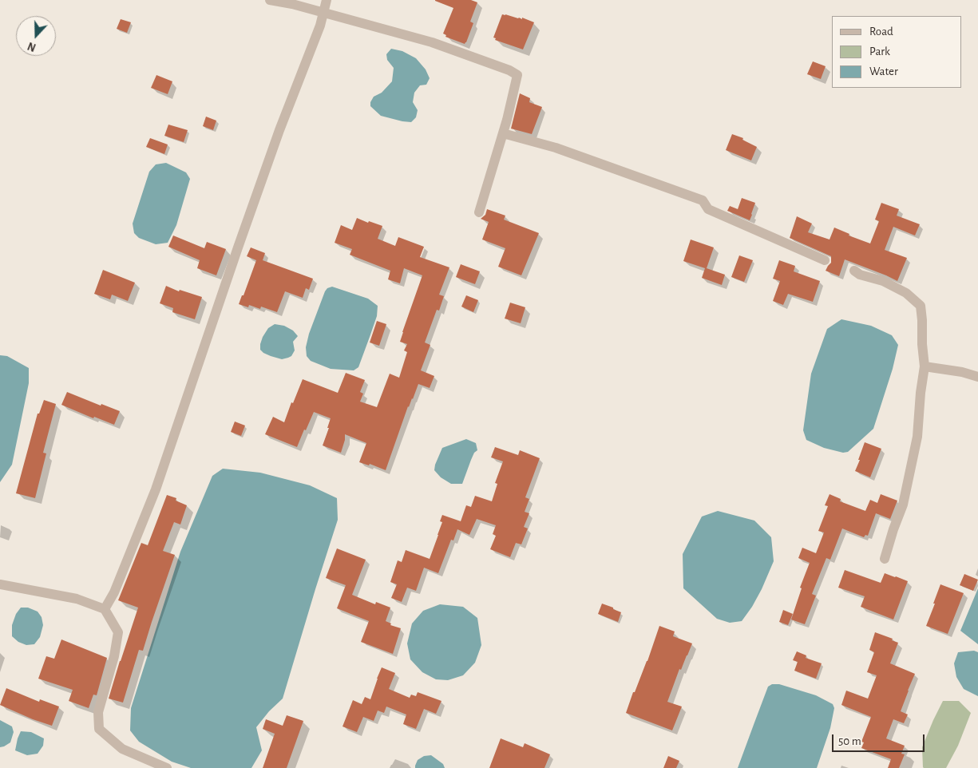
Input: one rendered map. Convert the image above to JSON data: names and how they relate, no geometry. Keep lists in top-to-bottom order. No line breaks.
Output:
{"legend":["Road","Park","Water"],"scale_bar":"50 m","north":"bottom"}
